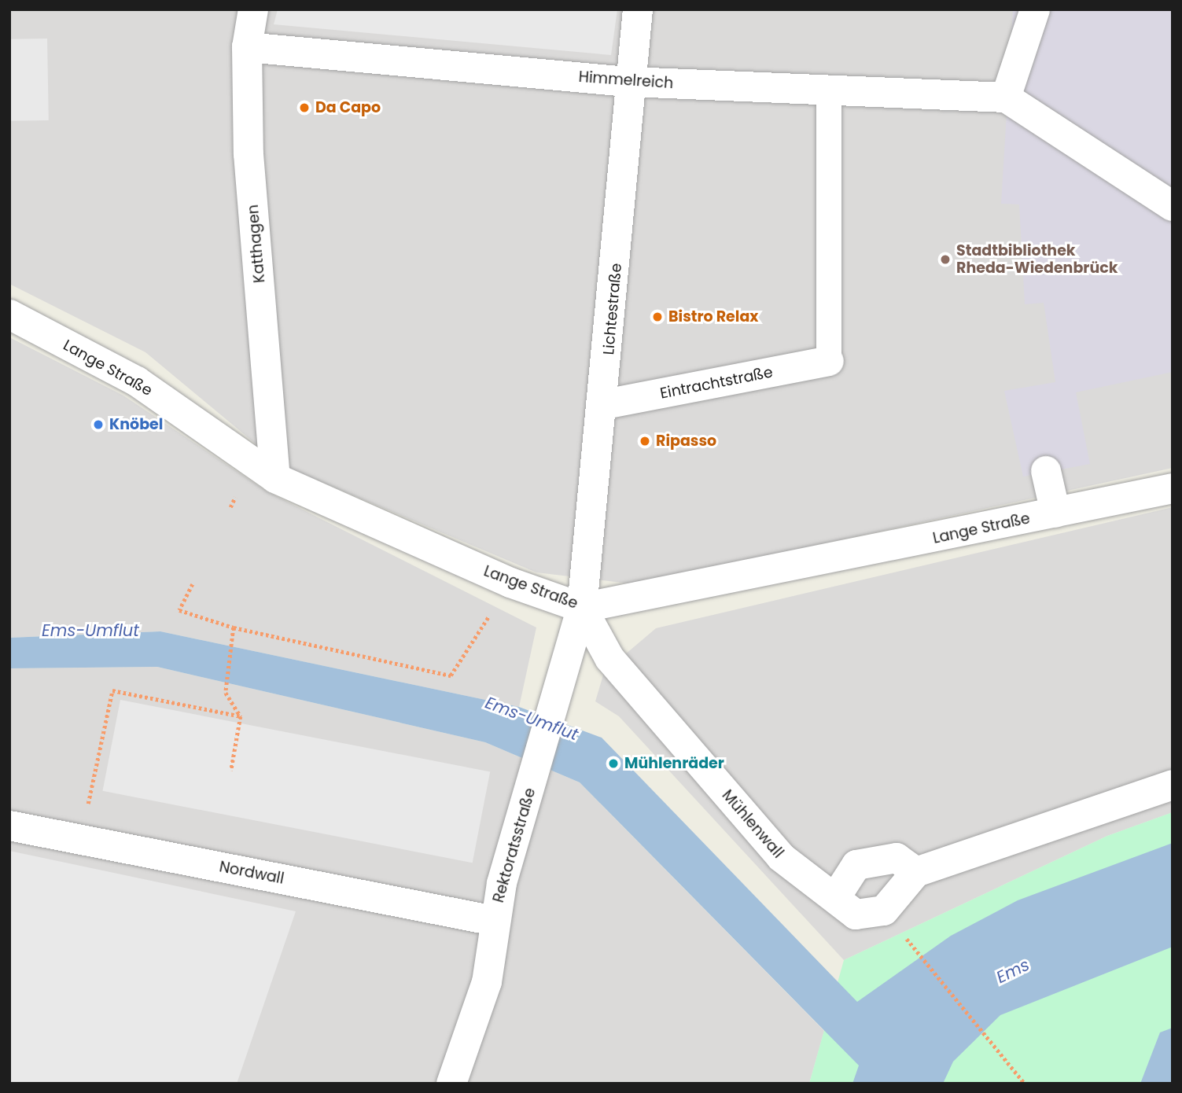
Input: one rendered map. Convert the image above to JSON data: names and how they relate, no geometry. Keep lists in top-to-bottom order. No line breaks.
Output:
{"streets":{"street":["Himmelreich","Katthagen","Lichtestraße","Lange Straße","Eintrachtstraße","Mühlenwall","Rektoratsstraße","Nordwall"]},"crossings":[["Himmelreich","Katthagen"],["Himmelreich","Lichtestraße"],["Katthagen","Lange Straße"],["Lichtestraße","Lange Straße"],["Lichtestraße","Eintrachtstraße"],["Lichtestraße","Mühlenwall"],["Lichtestraße","Rektoratsstraße"],["Lange Straße","Mühlenwall"],["Lange Straße","Rektoratsstraße"],["Mühlenwall","Rektoratsstraße"],["Rektoratsstraße","Nordwall"]],"water":["Ems-Umflut","Ems"],"places":["Da Capo","Stadtbibliothek Rheda-Wiedenbrück","Bistro Relax","Knöbel","Ripasso","Mühlenräder"]}
